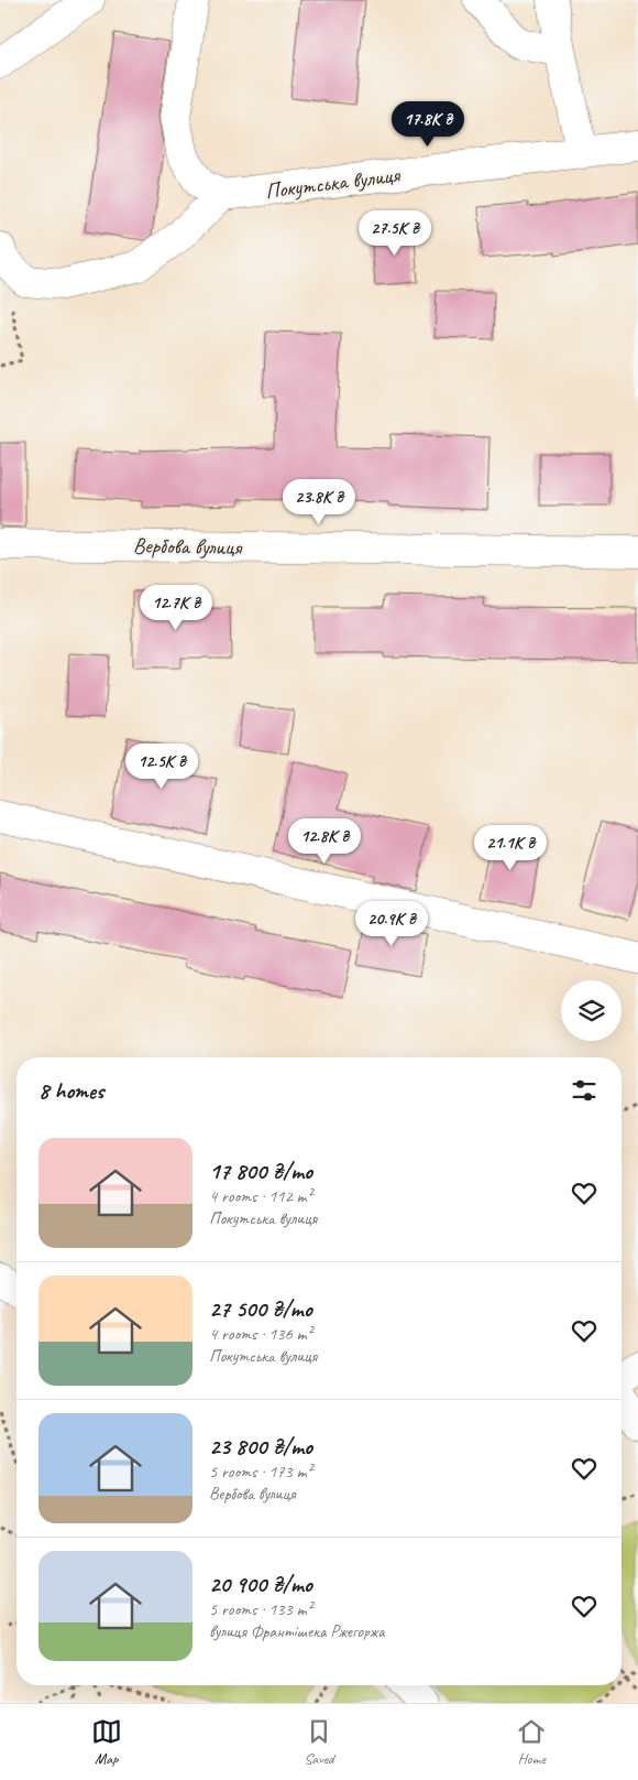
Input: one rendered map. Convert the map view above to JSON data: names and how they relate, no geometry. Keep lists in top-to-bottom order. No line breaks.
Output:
{"streets":{"street":["Покутська вулиця","Вербова вулиця"]},"page":{"price":["17.8K ₴","27.5K ₴","23.8K ₴","12.7K ₴","12.5K ₴","12.8K ₴","21.1K ₴","20.9K ₴"],"heading":"8 homes","list":[{"name":"17 800 ₴/mo","note":"4 rooms · 112 m² · Покутська вулиця"},{"name":"27 500 ₴/mo","note":"4 rooms · 136 m² · Покутська вулиця"},{"name":"23 800 ₴/mo","note":"5 rooms · 173 m² · Вербова вулиця"},{"name":"20 900 ₴/mo","note":"5 rooms · 133 m² · вулиця Франтішека Ржегоржа"}],"tabs":["Map","Saved","Home"]}}
